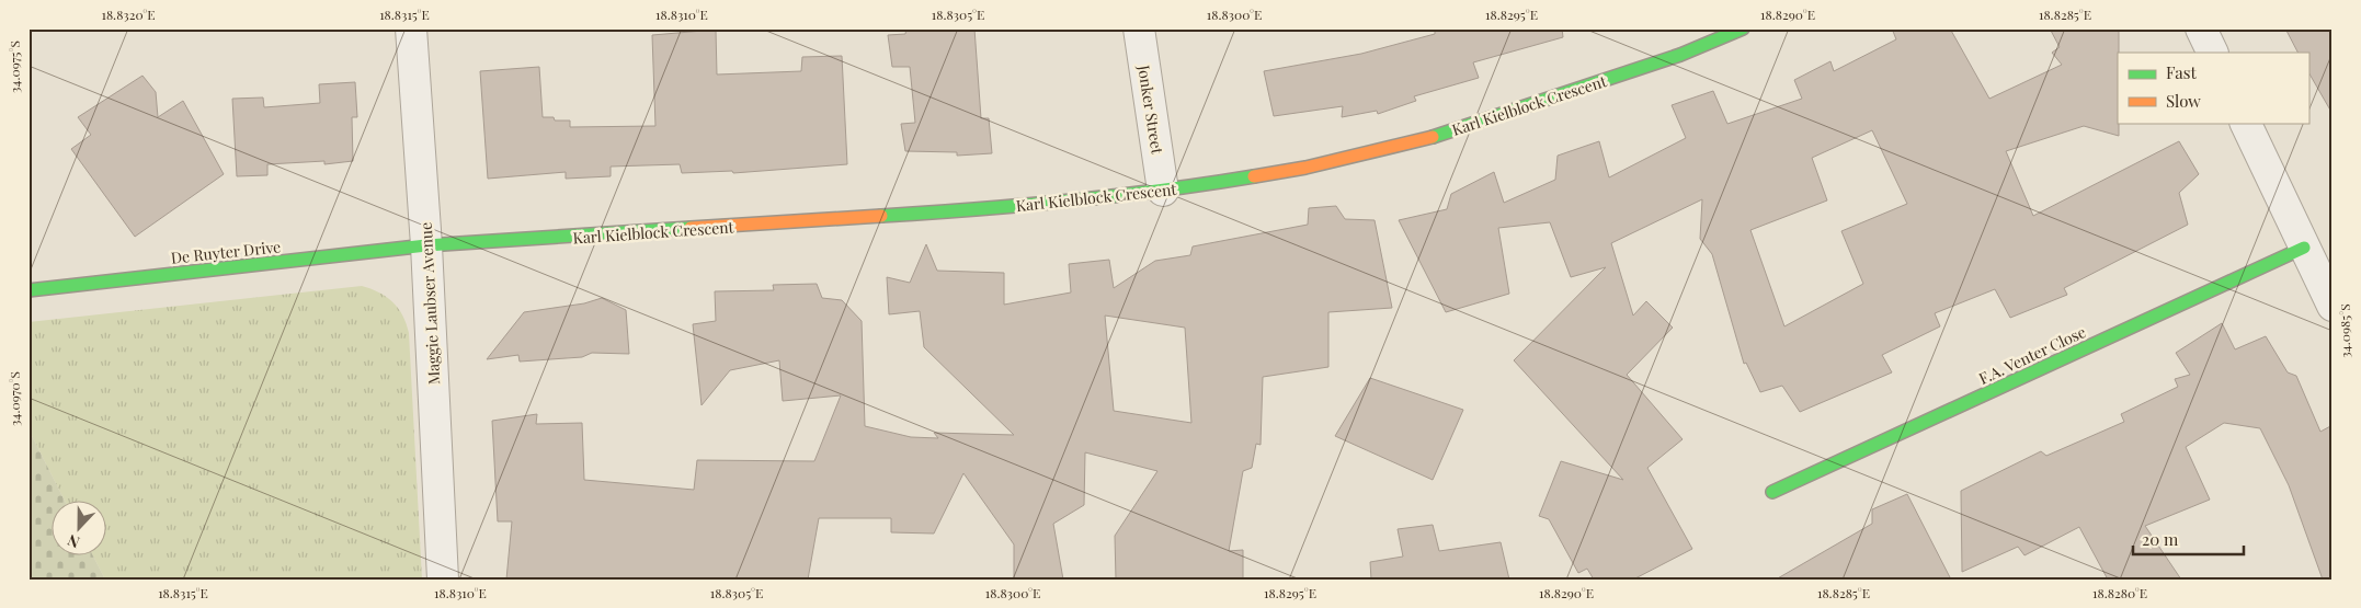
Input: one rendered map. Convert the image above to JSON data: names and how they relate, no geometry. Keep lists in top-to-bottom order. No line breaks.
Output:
{"streets":{"street":["Karl Kielblock Crescent","Jonker Street","De Ruyter Drive","Maggie Laubser Avenue","F.A. Venter Close"]},"crossings":[["Karl Kielblock Crescent","Jonker Street"],["Karl Kielblock Crescent","De Ruyter Drive"],["Karl Kielblock Crescent","Maggie Laubser Avenue"],["De Ruyter Drive","Maggie Laubser Avenue"]],"legend":["Fast","Slow"],"scale_bar":"20 m","north":"bottom","coordinates":["18.8320°E","18.8315°E","18.8310°E","18.8305°E","18.8300°E","18.8295°E","18.8290°E","18.8285°E","34.0975°S","34.0985°S","34.0970°S","18.8280°E"]}
